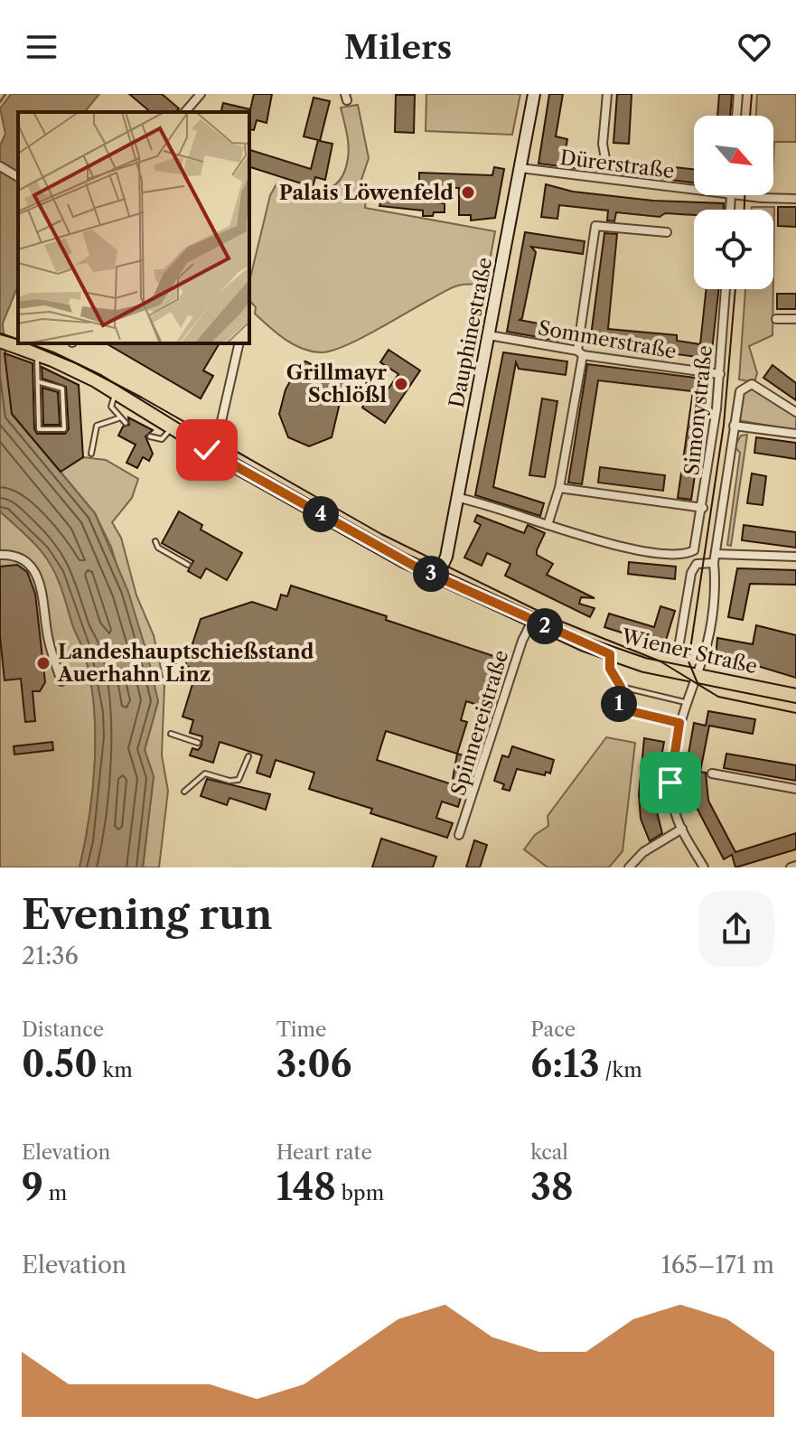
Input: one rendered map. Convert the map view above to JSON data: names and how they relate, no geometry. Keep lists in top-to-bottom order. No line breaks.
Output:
{"streets":{"main road":["Dauphinestraße","Wiener Straße"],"street":["Dürerstraße","Sommerstraße","Simonystraße","Spinnereistraße"]},"crossings":[["Dürerstraße","Dauphinestraße"],["Dauphinestraße","Sommerstraße"],["Dauphinestraße","Wiener Straße"],["Sommerstraße","Simonystraße"],["Simonystraße","Wiener Straße"],["Wiener Straße","Spinnereistraße"]],"places":["Palais Löwenfeld","Grillmayr Schlößl","Landeshauptschießstand Auerhahn Linz"],"north":"bottom right","page":{"header":"Milers","pins":["4","3","2","1"],"heading":["Evening run","21:36"],"stats":[["Distance","0.50 km"],["Time","3:06"],["Pace","6:13 /km"],["Elevation","9 m"],["Heart rate","148 bpm"],["kcal","38"]],"chart":["Elevation","165–171 m"]}}
